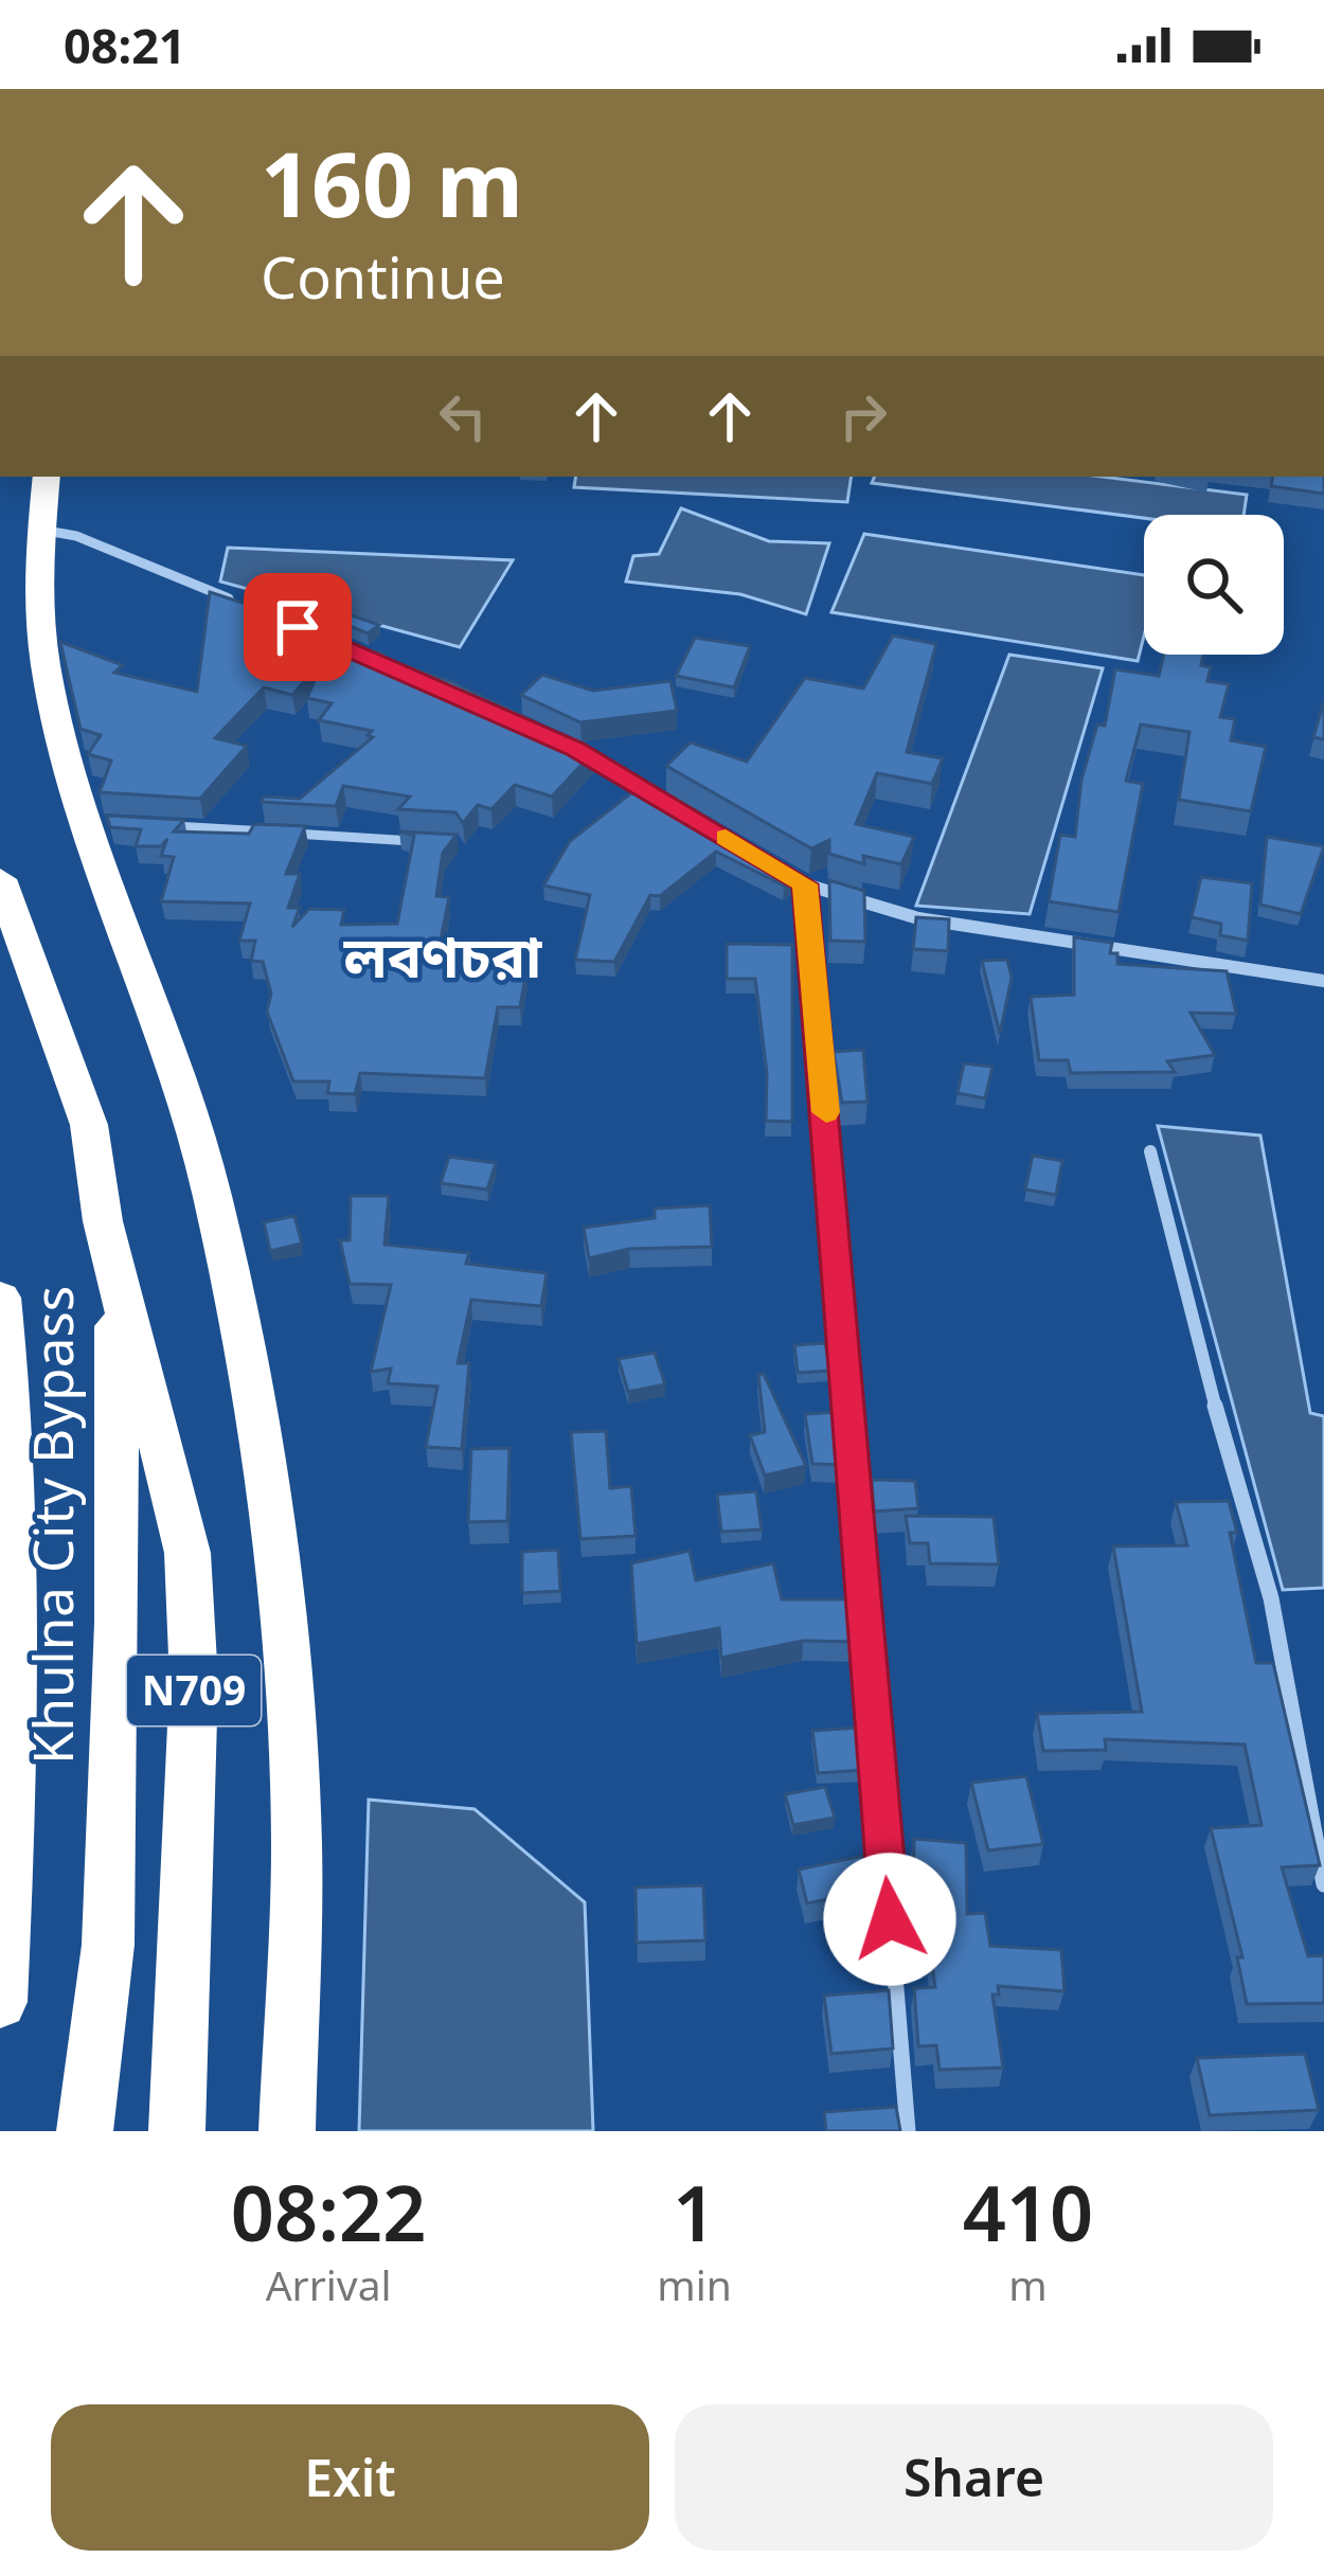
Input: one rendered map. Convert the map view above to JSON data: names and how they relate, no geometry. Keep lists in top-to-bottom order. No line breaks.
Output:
{"streets":{"highway":["Khulna City Bypass","N709"]},"crossings":[["Khulna City Bypass","N709"]],"districts":["লবণচরা"],"page":{"status":"08:21","turn":["160 m","Continue"],"eta":["08:22","Arrival","1","min","410","m"],"buttons":["Exit","Share"]}}
